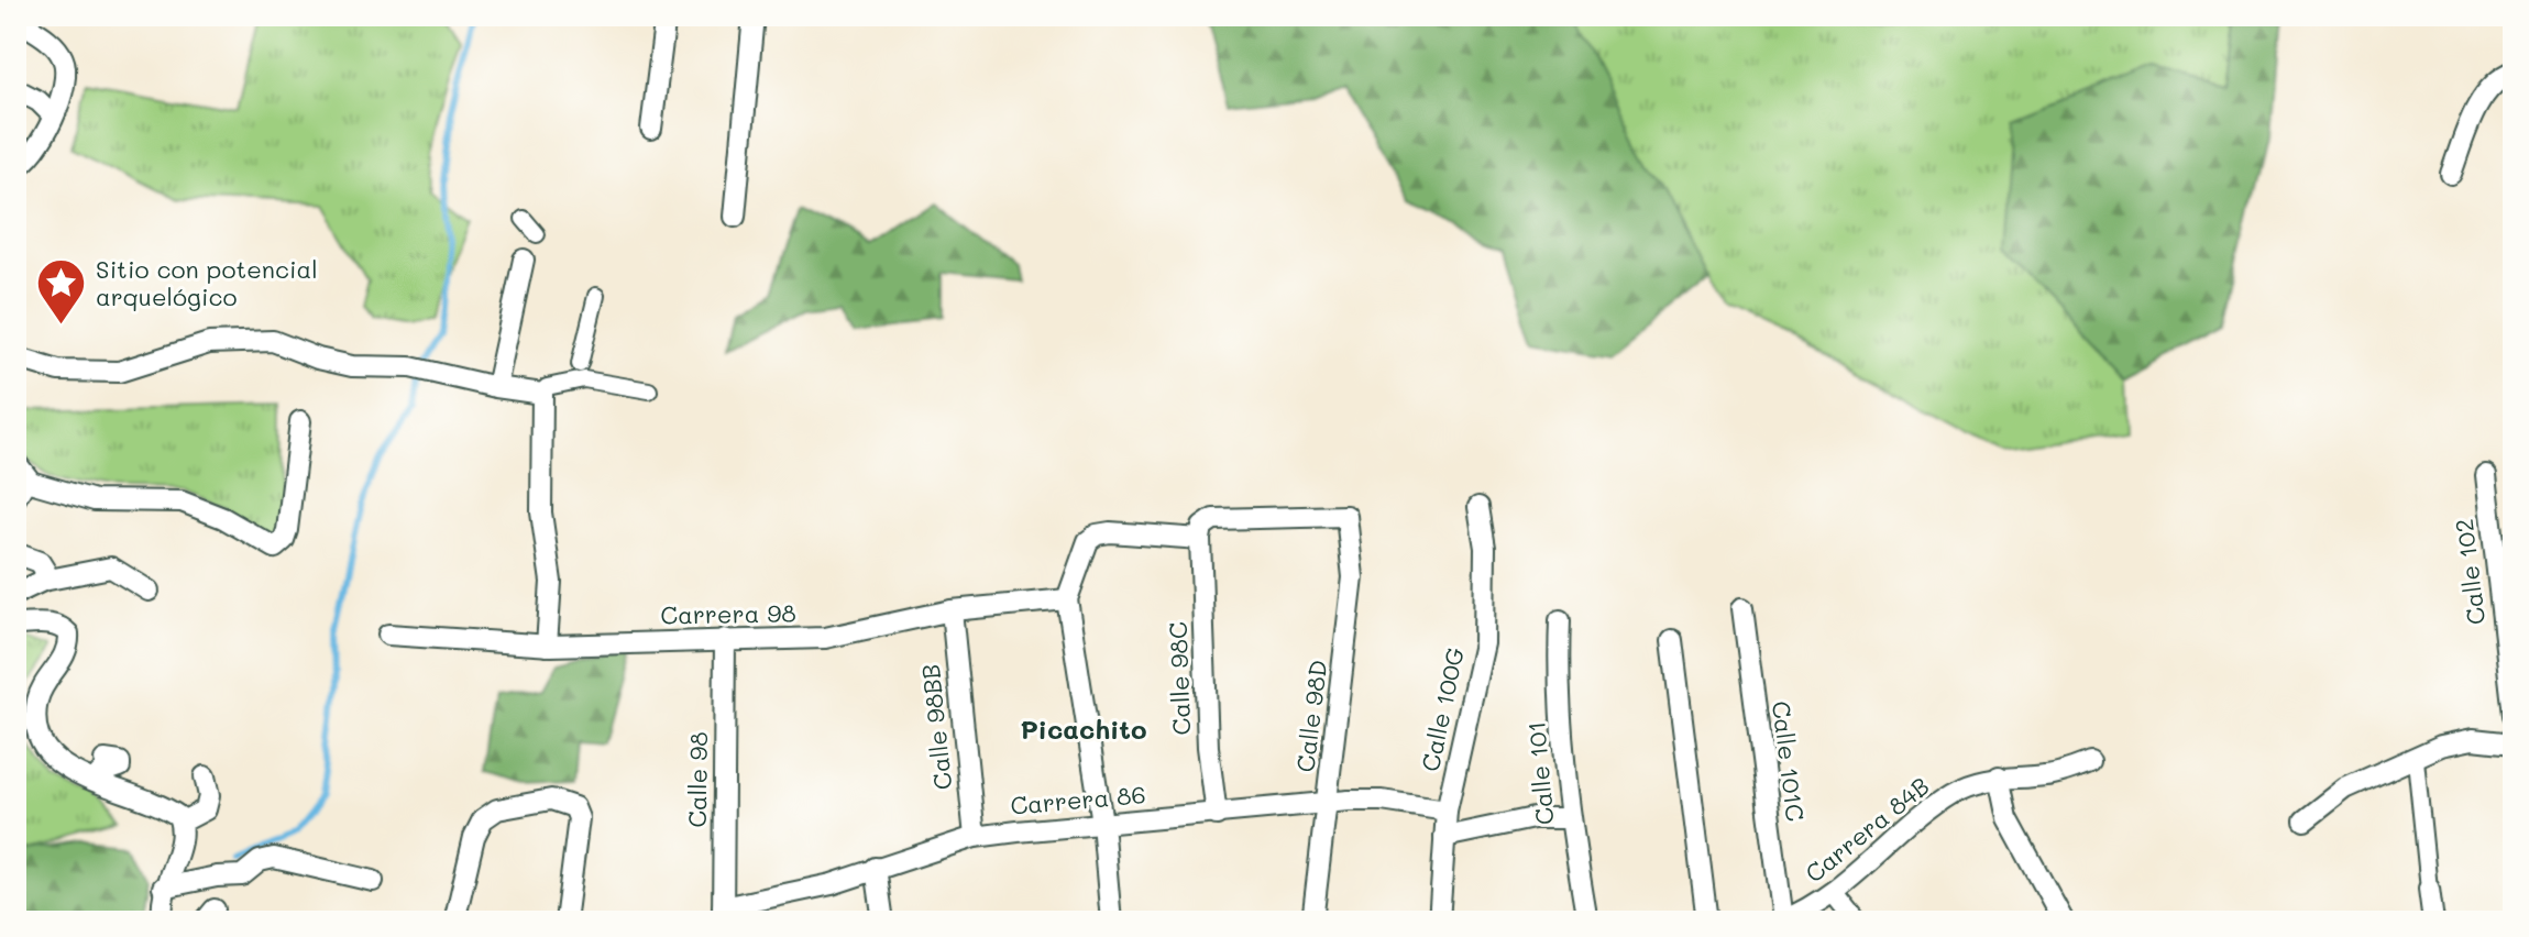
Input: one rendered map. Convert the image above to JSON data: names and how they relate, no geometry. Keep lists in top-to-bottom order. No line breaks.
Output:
{"streets":{"street":["Calle 102","Carrera 98","Calle 98C","Calle 100G","Calle 98D","Calle 98BB","Calle 101C","Calle 101","Calle 98","Carrera 86","Carrera 84B"]},"crossings":[["Carrera 98","Calle 98BB"],["Carrera 98","Calle 98"],["Calle 98C","Calle 98D"],["Calle 98C","Carrera 86"],["Calle 100G","Carrera 86"],["Calle 98D","Carrera 86"],["Calle 98BB","Carrera 86"],["Calle 101C","Carrera 84B"],["Calle 98","Carrera 86"]],"districts":["Picachito"],"places":{"place":["Sitio con potencial arquelógico"]}}
